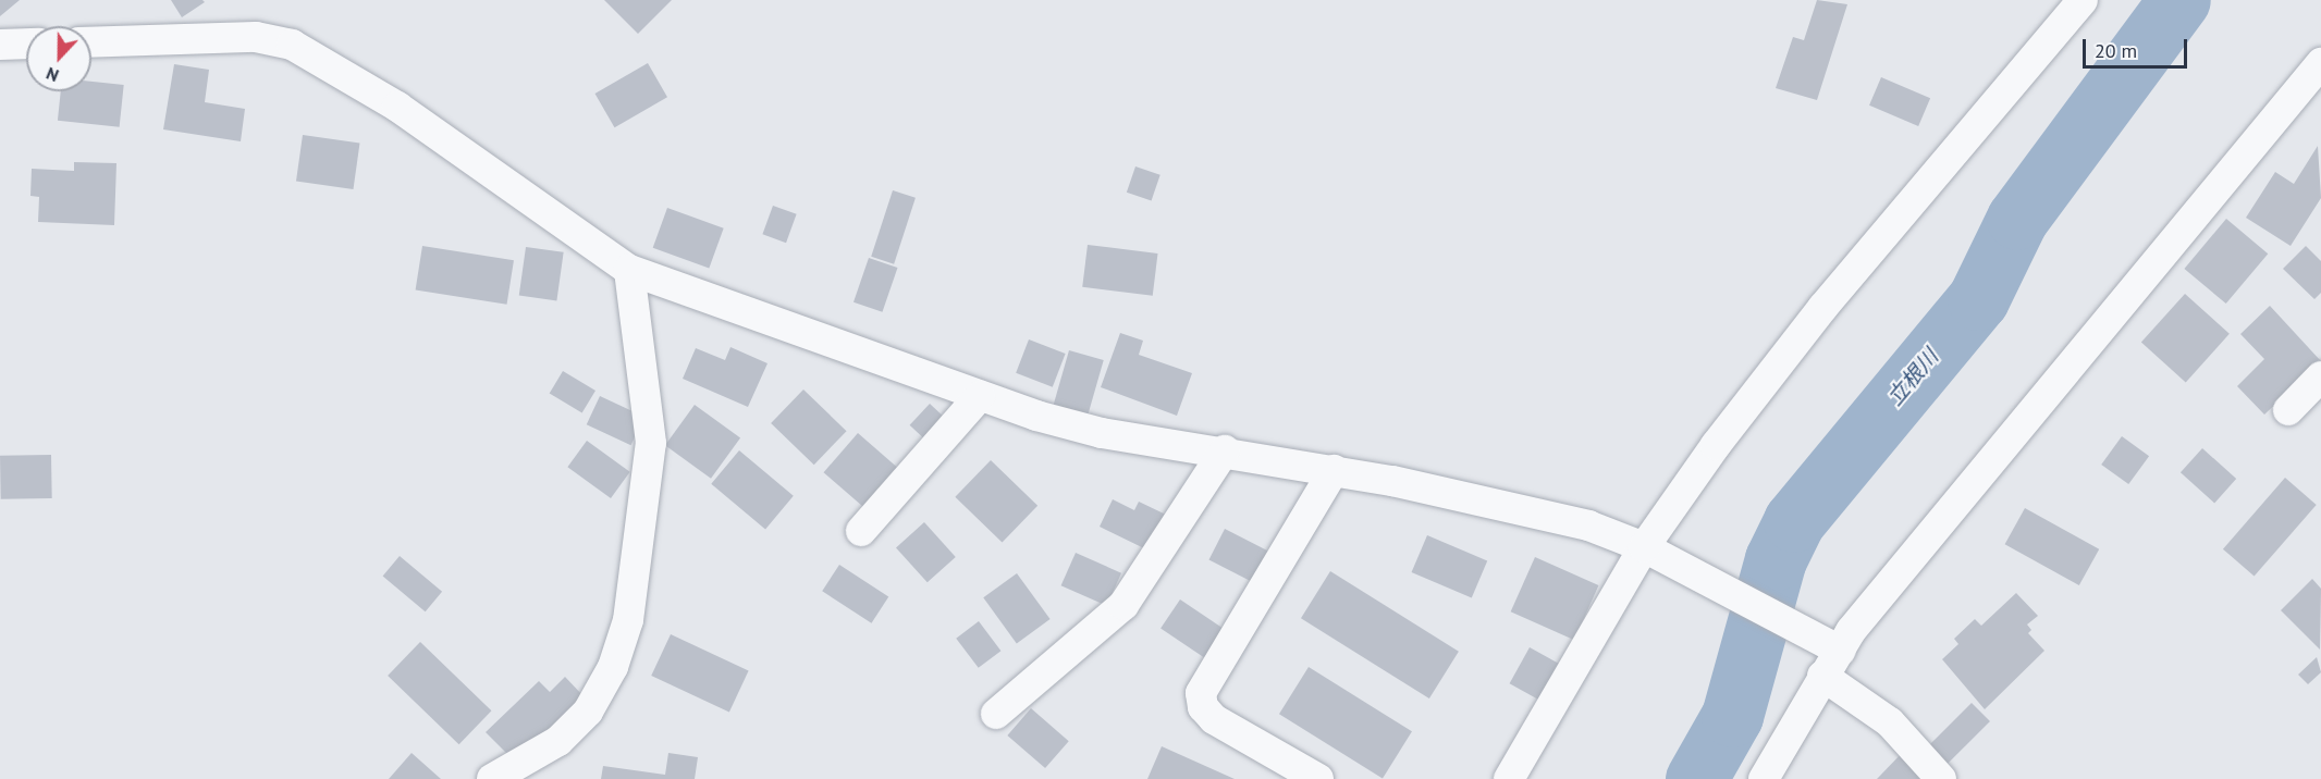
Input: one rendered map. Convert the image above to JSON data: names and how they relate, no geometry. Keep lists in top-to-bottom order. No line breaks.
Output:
{"water":["立根川"],"scale_bar":"20 m","north":"bottom"}
